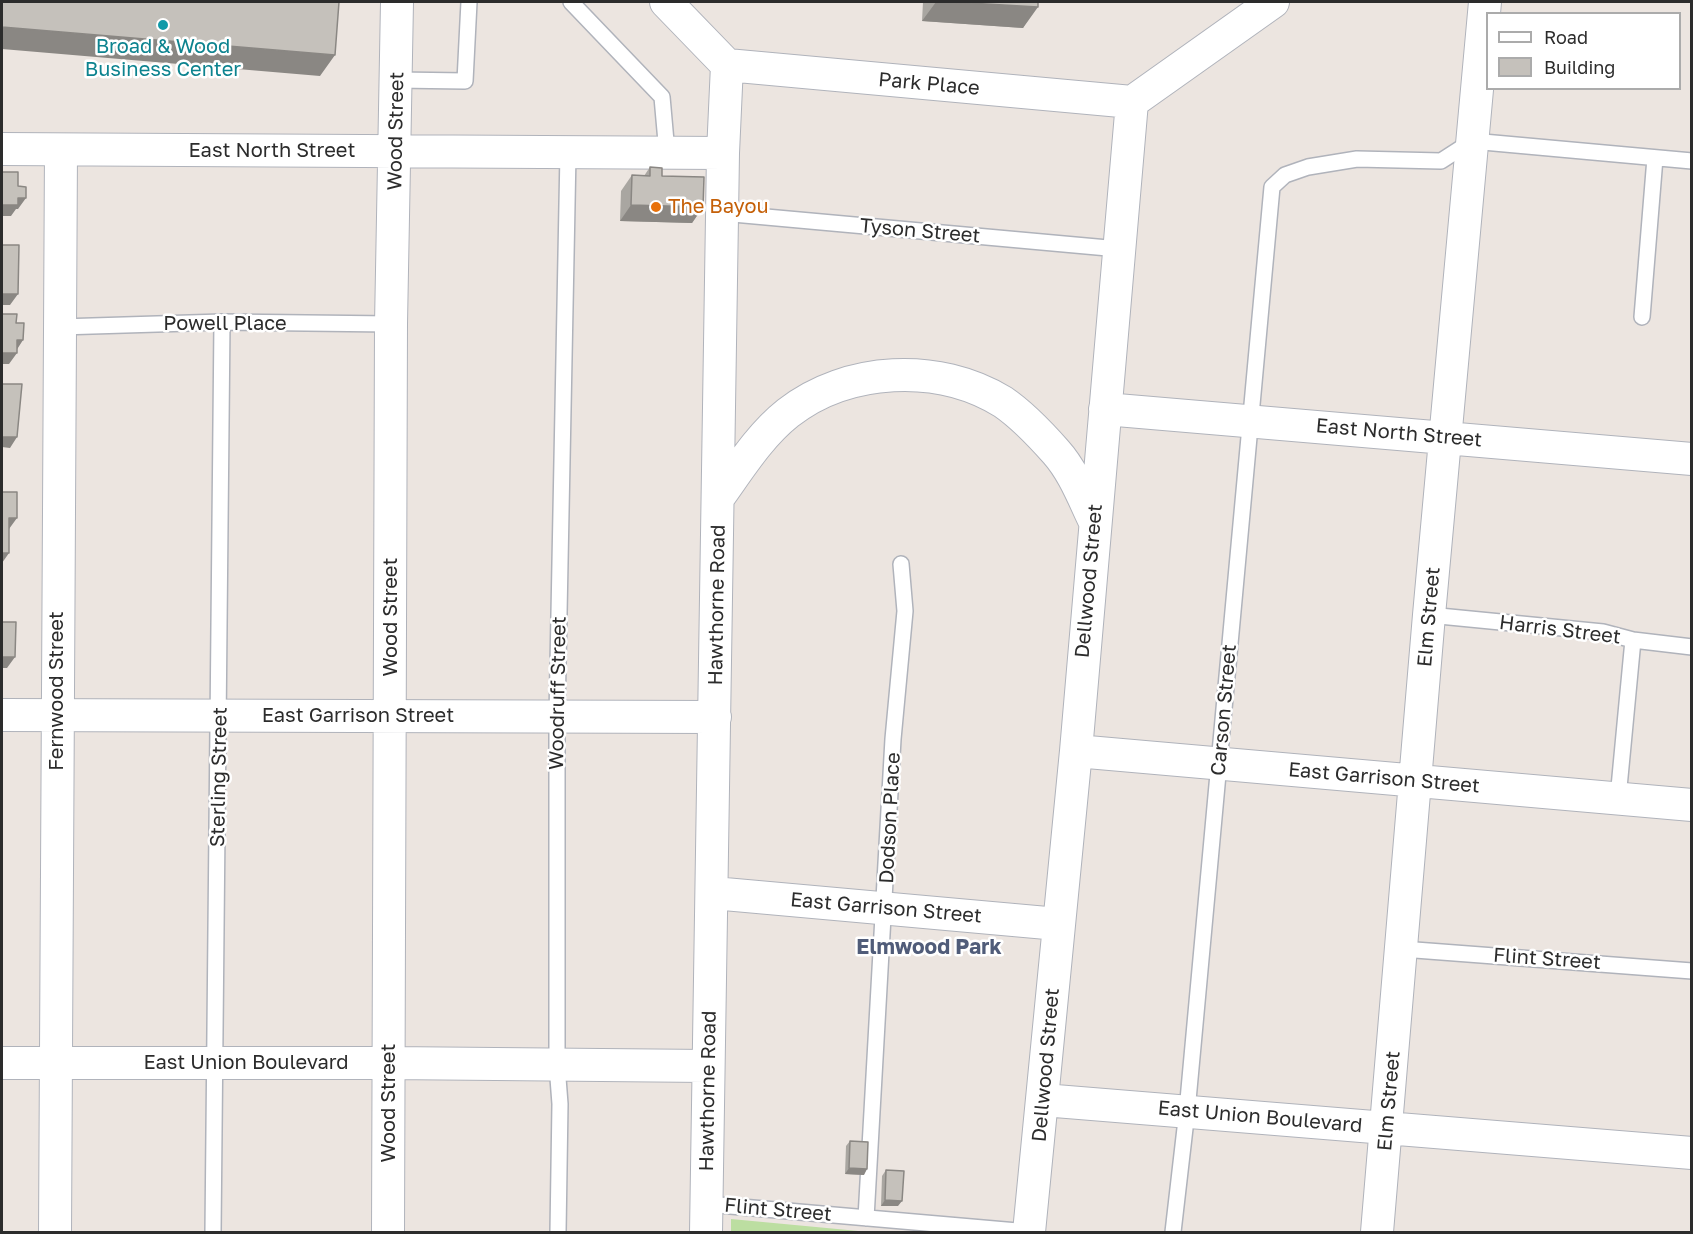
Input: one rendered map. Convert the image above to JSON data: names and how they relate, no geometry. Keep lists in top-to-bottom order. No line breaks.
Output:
{"streets":{"street":["Park Place","Wood Street","East North Street","Dellwood Street","Hawthorne Road","Elm Street","Fernwood Street","East Garrison Street","East Union Boulevard"],"lane":["Tyson Street","Powell Place","Harris Street","Woodruff Street","Carson Street","Sterling Street","Dodson Place","Flint Street"]},"crossings":[["Park Place","Dellwood Street"],["Park Place","Hawthorne Road"],["Wood Street","East North Street"],["Wood Street","Powell Place"],["Wood Street","East Garrison Street"],["Wood Street","East Union Boulevard"],["East North Street","Dellwood Street"],["East North Street","Hawthorne Road"],["East North Street","Elm Street"],["East North Street","Fernwood Street"],["East North Street","Woodruff Street"],["East North Street","Carson Street"],["Tyson Street","Dellwood Street"],["Tyson Street","Hawthorne Road"],["Powell Place","Fernwood Street"],["Powell Place","Sterling Street"],["Dellwood Street","East Garrison Street"],["Dellwood Street","Flint Street"],["Dellwood Street","East Union Boulevard"],["Hawthorne Road","East Garrison Street"],["Hawthorne Road","Flint Street"],["Hawthorne Road","East Union Boulevard"],["Elm Street","Harris Street"],["Elm Street","Carson Street"],["Elm Street","East Garrison Street"],["Elm Street","Flint Street"],["Elm Street","East Union Boulevard"],["Fernwood Street","East Garrison Street"],["Fernwood Street","East Union Boulevard"],["Woodruff Street","East Garrison Street"],["Woodruff Street","East Union Boulevard"],["Carson Street","East Garrison Street"],["Carson Street","East Union Boulevard"],["East Garrison Street","Sterling Street"],["East Garrison Street","Dodson Place"],["Sterling Street","East Union Boulevard"],["Dodson Place","Flint Street"]],"districts":["Elmwood Park"],"places":["Broad & Wood Business Center","The Bayou"],"legend":["Road","Building"]}
